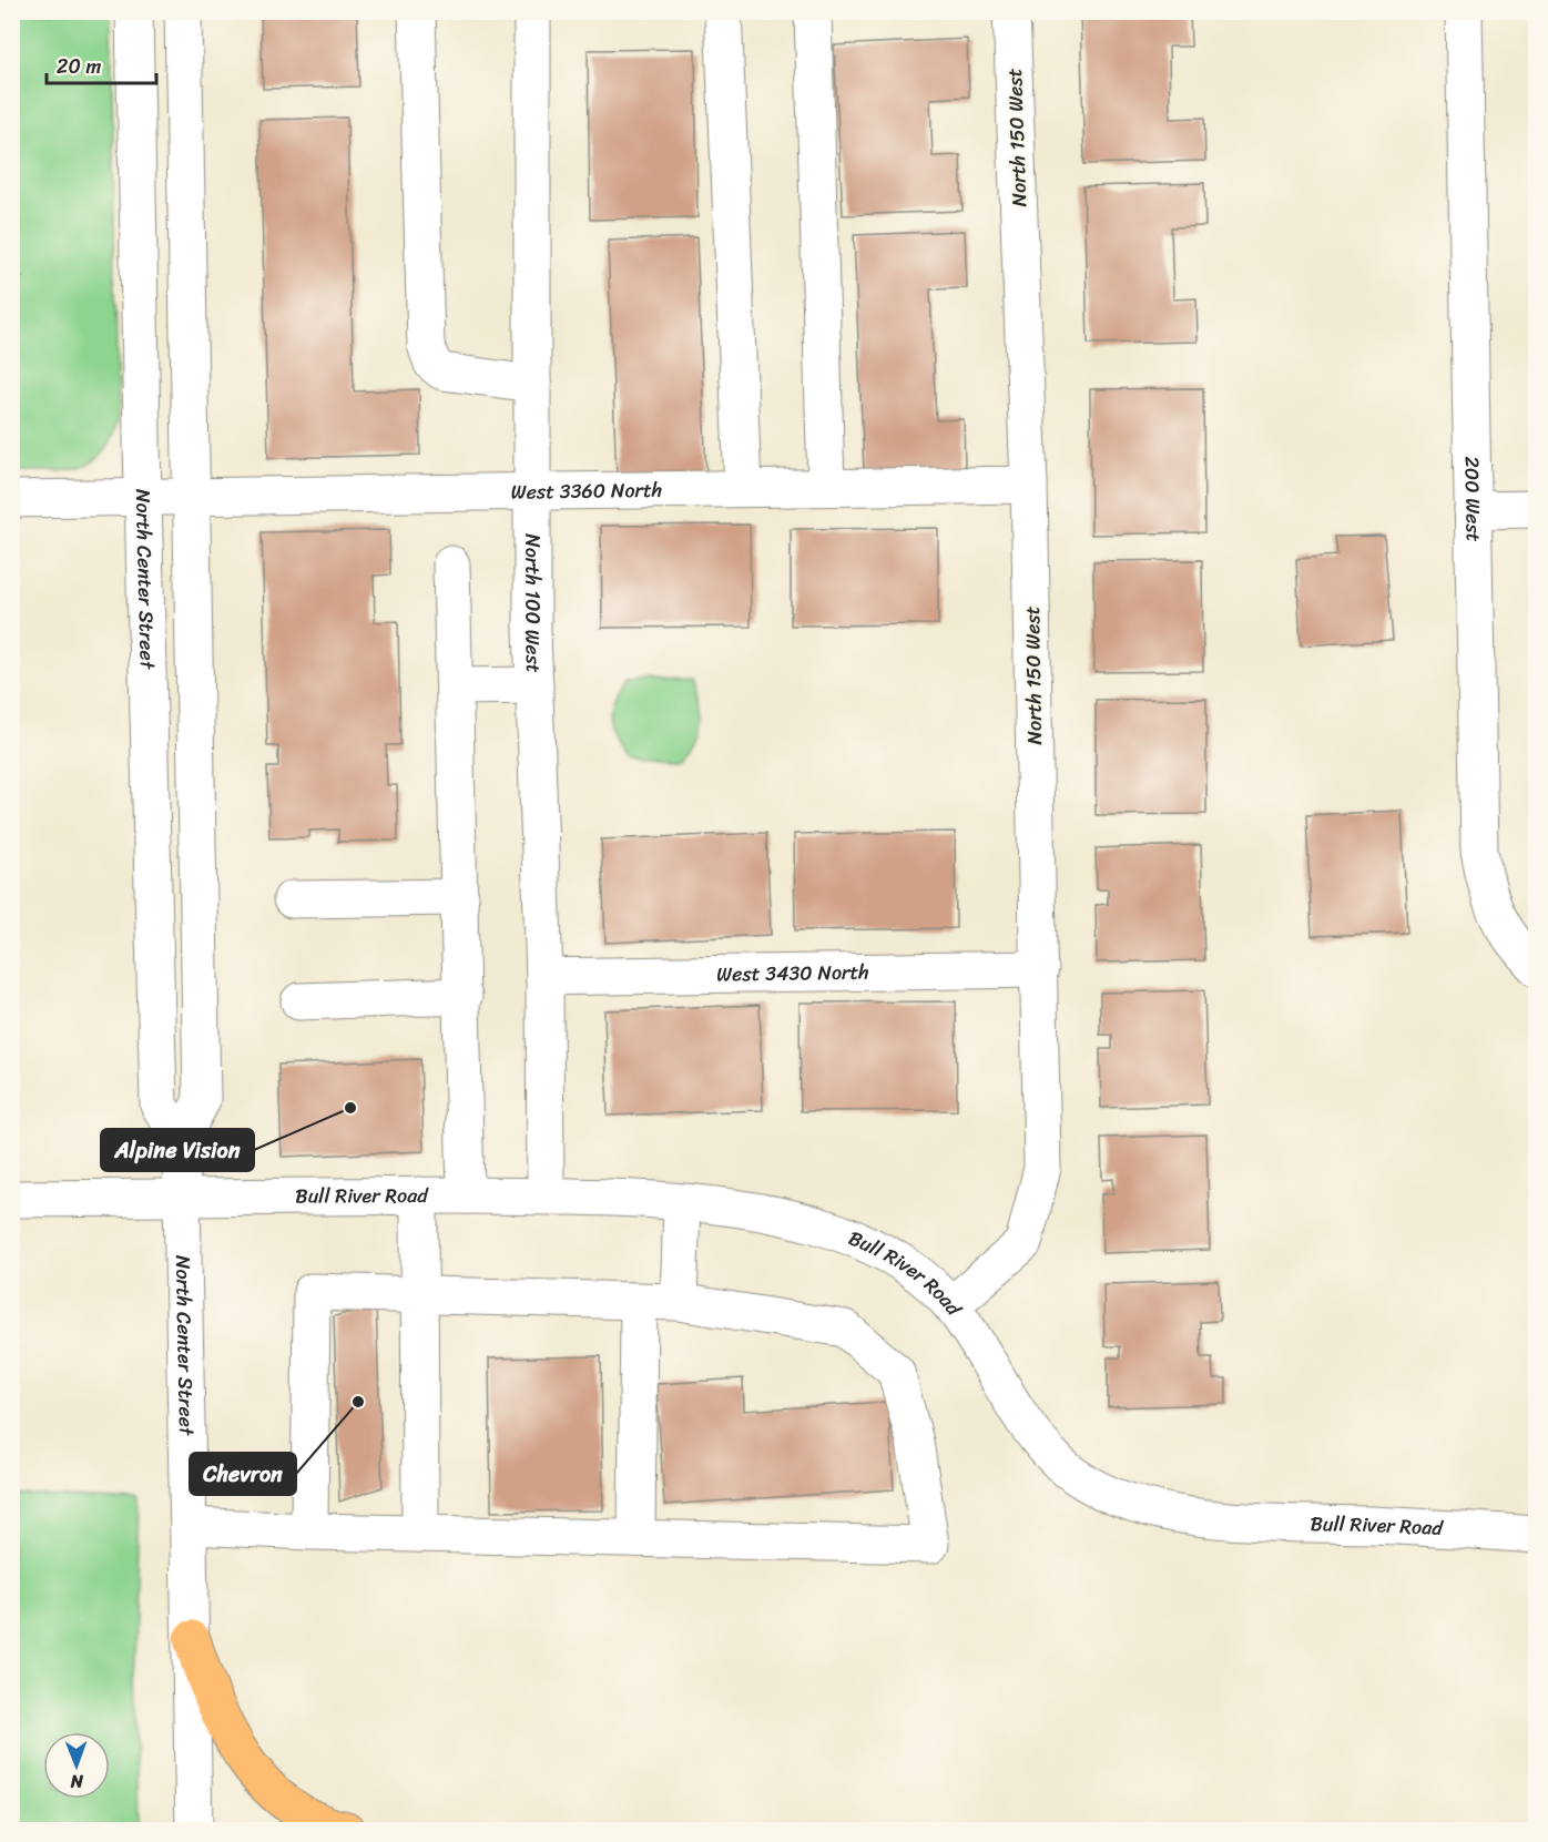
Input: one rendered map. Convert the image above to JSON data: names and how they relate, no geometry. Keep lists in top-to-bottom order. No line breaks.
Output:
{"streets":{"street":["North 150 West","West 3360 North","200 West","North Center Street","North 100 West","West 3430 North","Bull River Road"]},"crossings":[["North 150 West","West 3360 North"],["North 150 West","West 3430 North"],["North 150 West","Bull River Road"],["West 3360 North","North Center Street"],["West 3360 North","North 100 West"],["North Center Street","Bull River Road"],["North 100 West","West 3430 North"],["North 100 West","Bull River Road"]],"places":["Alpine Vision","Chevron"],"scale_bar":"20 m","north":"bottom"}
